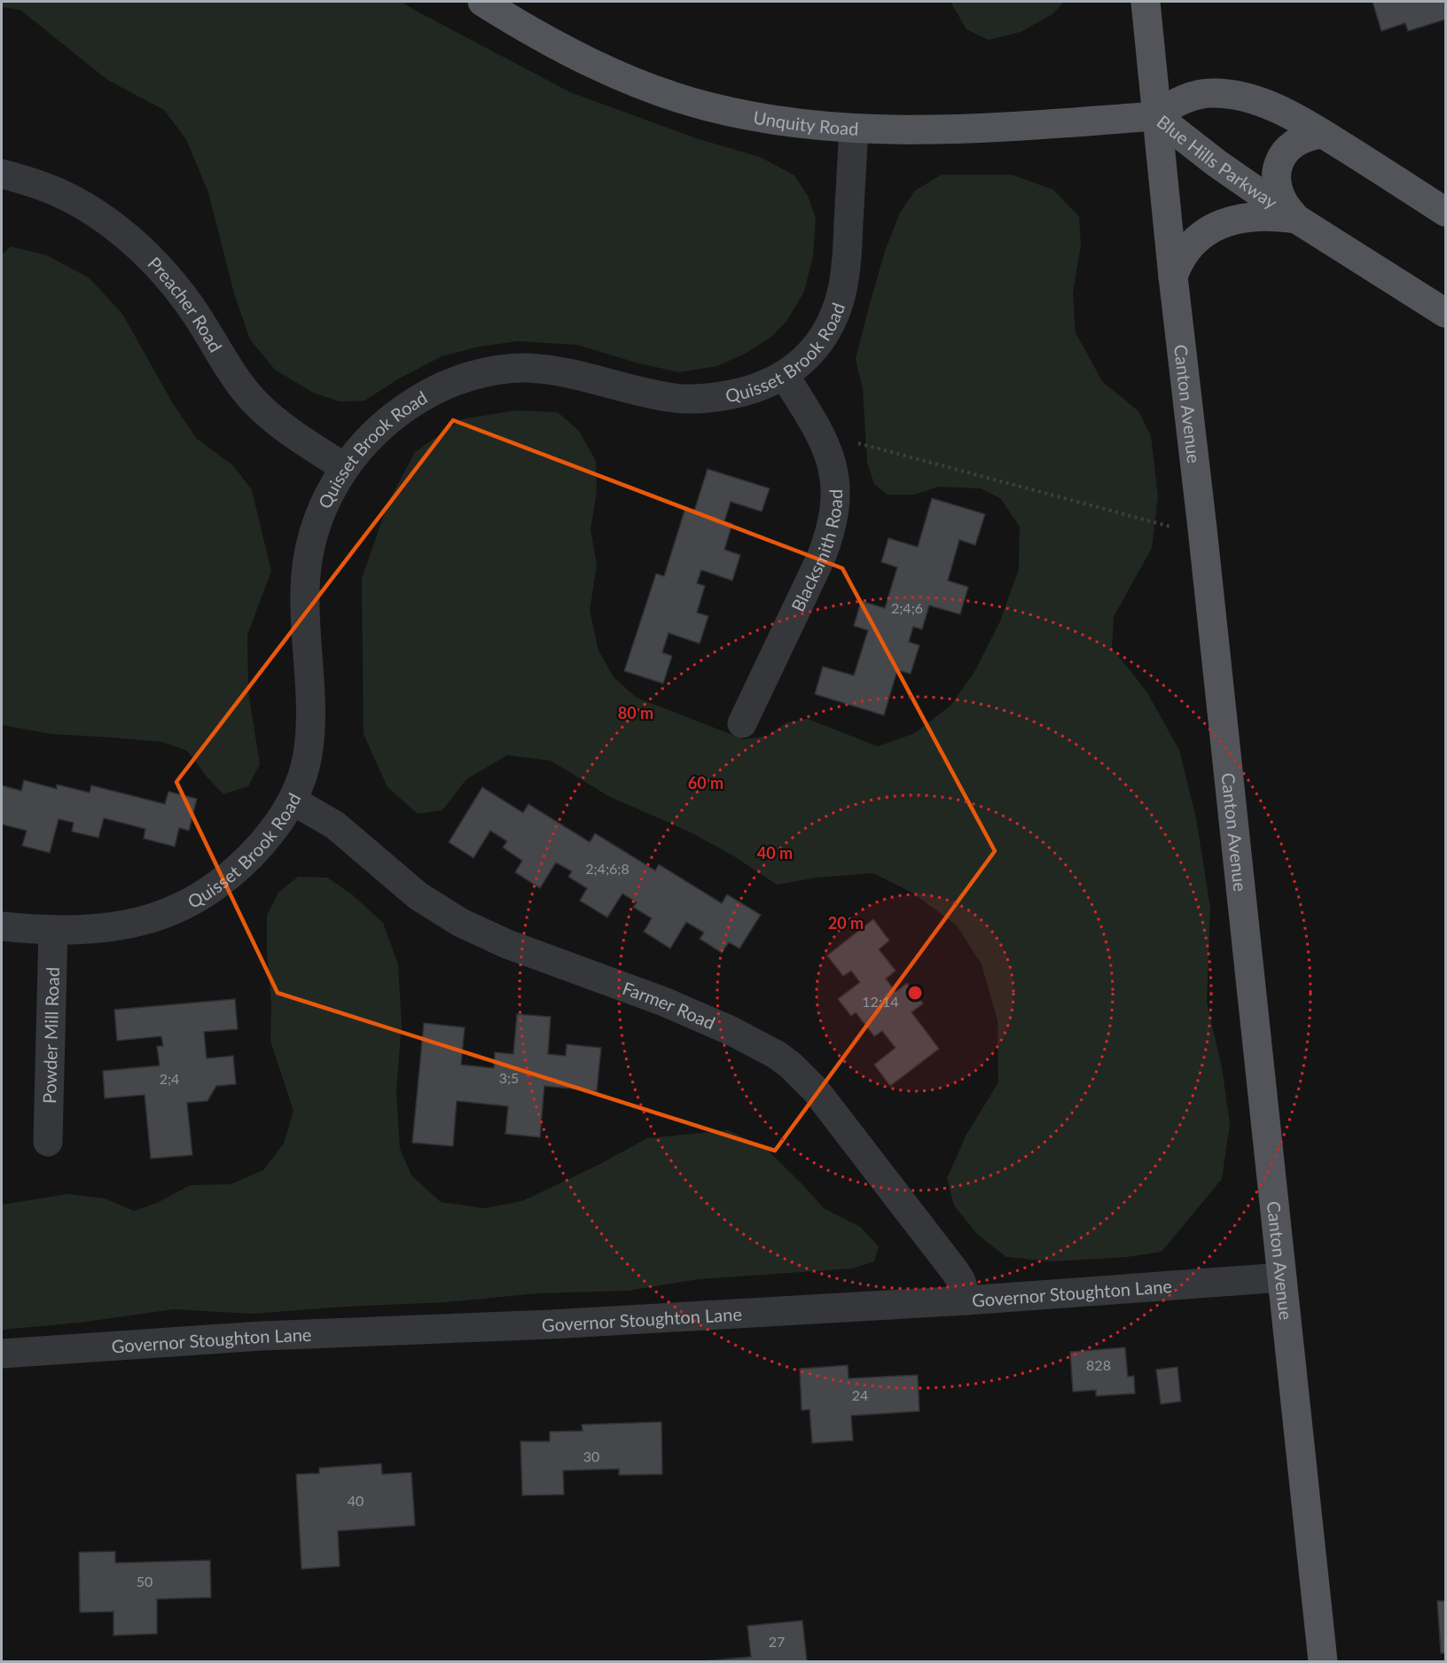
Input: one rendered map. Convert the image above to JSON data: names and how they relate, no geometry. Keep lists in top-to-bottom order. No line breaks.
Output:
{"streets":{"main road":["Unquity Road","Blue Hills Parkway","Canton Avenue"],"street":["Preacher Road","Quisset Brook Road","Blacksmith Road","Farmer Road","Powder Mill Road","Governor Stoughton Lane"]},"crossings":[["Unquity Road","Blue Hills Parkway"],["Unquity Road","Quisset Brook Road"],["Unquity Road","Canton Avenue"],["Blue Hills Parkway","Canton Avenue"],["Preacher Road","Quisset Brook Road"],["Quisset Brook Road","Blacksmith Road"],["Quisset Brook Road","Farmer Road"],["Quisset Brook Road","Powder Mill Road"],["Canton Avenue","Governor Stoughton Lane"],["Farmer Road","Governor Stoughton Lane"]],"house_numbers":["2;4;6","2;4;6;8","12;14","3;5","2;4","828","24","30","40","50","27"],"rings":["80 m","60 m","40 m","20 m"]}
